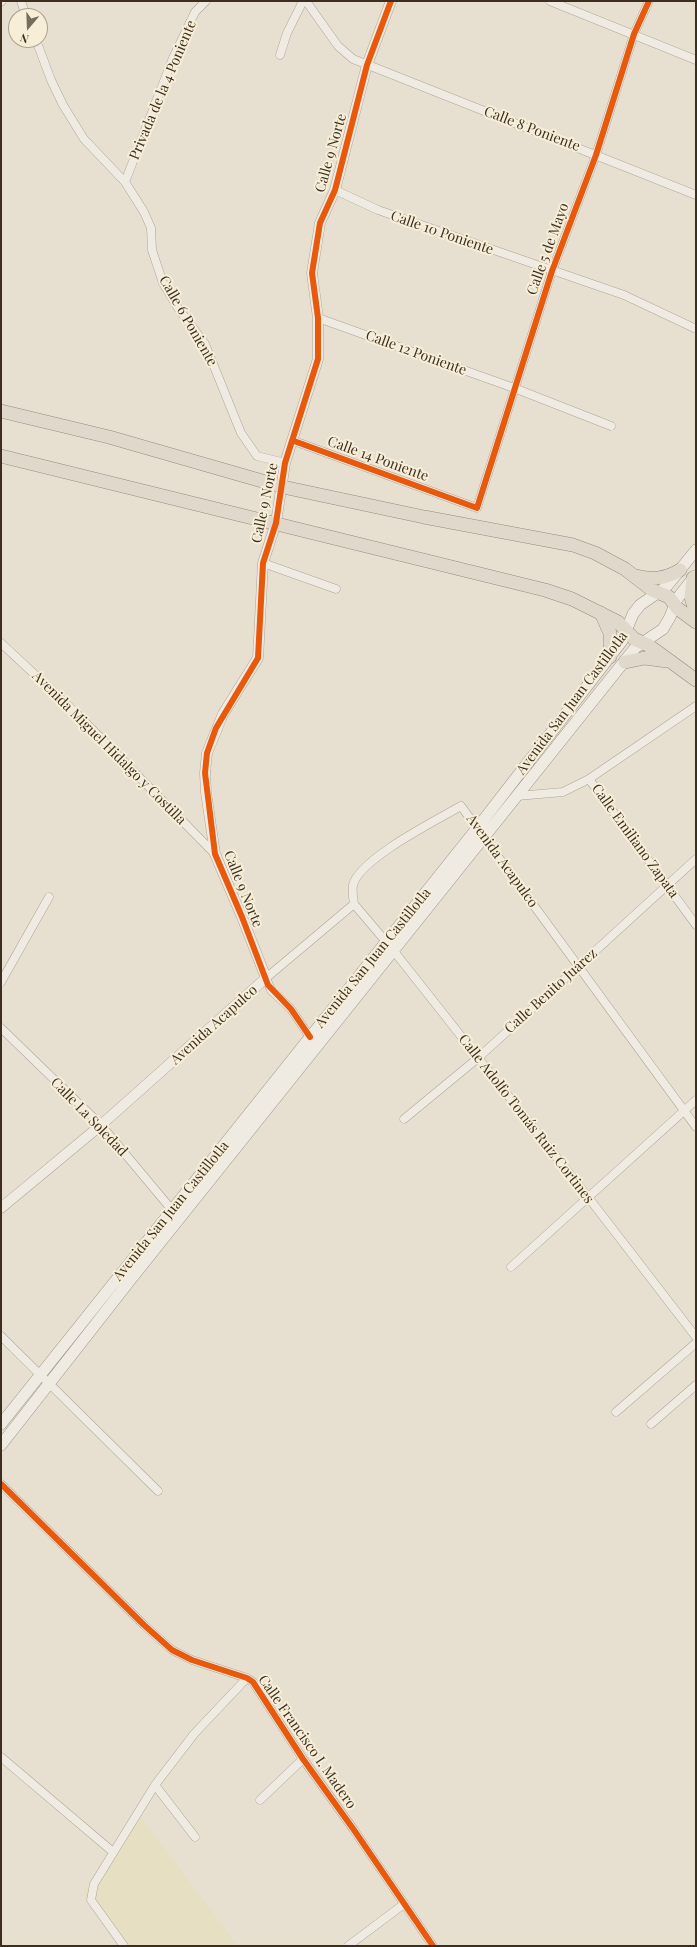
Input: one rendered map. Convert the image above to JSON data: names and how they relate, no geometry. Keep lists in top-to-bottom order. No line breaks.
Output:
{"streets":{"main road":["Avenida San Juan Castillotla"],"street":["Privada de la 4 Poniente","Calle 8 Poniente","Calle 9 Norte","Calle 10 Poniente","Calle 5 de Mayo","Calle 6 Poniente","Calle 12 Poniente","Calle 14 Poniente","Avenida Miguel Hidalgo y Costilla","Calle Emiliano Zapata","Avenida Acapulco","Calle Benito Juárez","Calle La Soledad","Calle Adolfo Tomás Ruiz Cortines","Calle Francisco I. Madero"]},"crossings":[["Privada de la 4 Poniente","Calle 6 Poniente"],["Calle 8 Poniente","Calle 9 Norte"],["Calle 8 Poniente","Calle 5 de Mayo"],["Calle 9 Norte","Calle 10 Poniente"],["Calle 9 Norte","Calle 6 Poniente"],["Calle 9 Norte","Calle 12 Poniente"],["Calle 9 Norte","Calle 14 Poniente"],["Calle 9 Norte","Avenida Miguel Hidalgo y Costilla"],["Calle 9 Norte","Avenida Acapulco"],["Calle 10 Poniente","Calle 5 de Mayo"],["Calle 5 de Mayo","Calle 12 Poniente"],["Calle 5 de Mayo","Calle 14 Poniente"],["Avenida San Juan Castillotla","Calle Emiliano Zapata"],["Avenida San Juan Castillotla","Avenida Acapulco"],["Avenida San Juan Castillotla","Calle La Soledad"],["Avenida San Juan Castillotla","Calle Adolfo Tomás Ruiz Cortines"],["Calle Emiliano Zapata","Calle Benito Juárez"],["Avenida Acapulco","Calle Benito Juárez"],["Avenida Acapulco","Calle La Soledad"],["Avenida Acapulco","Calle Adolfo Tomás Ruiz Cortines"],["Calle Benito Juárez","Calle Adolfo Tomás Ruiz Cortines"]],"north":"bottom"}
